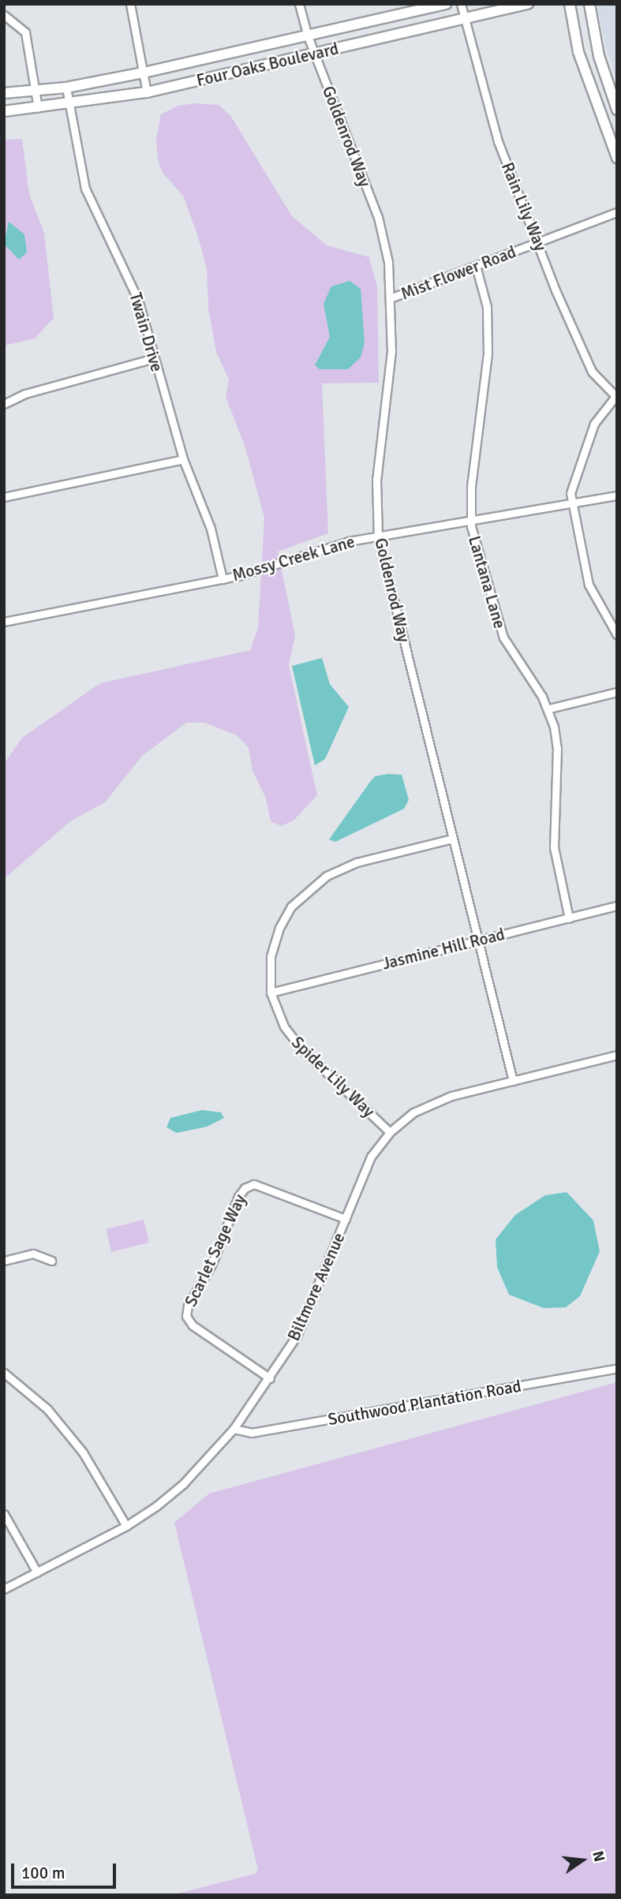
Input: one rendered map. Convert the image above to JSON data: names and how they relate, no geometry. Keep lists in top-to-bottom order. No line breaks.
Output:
{"streets":{"street":["Four Oaks Boulevard","Goldenrod Way","Rain Lily Way","Mist Flower Road","Twain Drive","Mossy Creek Lane","Lantana Lane","Jasmine Hill Road","Spider Lily Way","Scarlet Sage Way","Biltmore Avenue","Southwood Plantation Road"]},"crossings":[["Four Oaks Boulevard","Goldenrod Way"],["Four Oaks Boulevard","Rain Lily Way"],["Four Oaks Boulevard","Twain Drive"],["Goldenrod Way","Mist Flower Road"],["Goldenrod Way","Mossy Creek Lane"],["Goldenrod Way","Jasmine Hill Road"],["Goldenrod Way","Spider Lily Way"],["Goldenrod Way","Biltmore Avenue"],["Rain Lily Way","Mist Flower Road"],["Mist Flower Road","Lantana Lane"],["Twain Drive","Mossy Creek Lane"],["Mossy Creek Lane","Lantana Lane"],["Lantana Lane","Jasmine Hill Road"],["Jasmine Hill Road","Spider Lily Way"],["Spider Lily Way","Biltmore Avenue"],["Scarlet Sage Way","Biltmore Avenue"],["Biltmore Avenue","Southwood Plantation Road"]],"scale_bar":"100 m","north":"right"}
